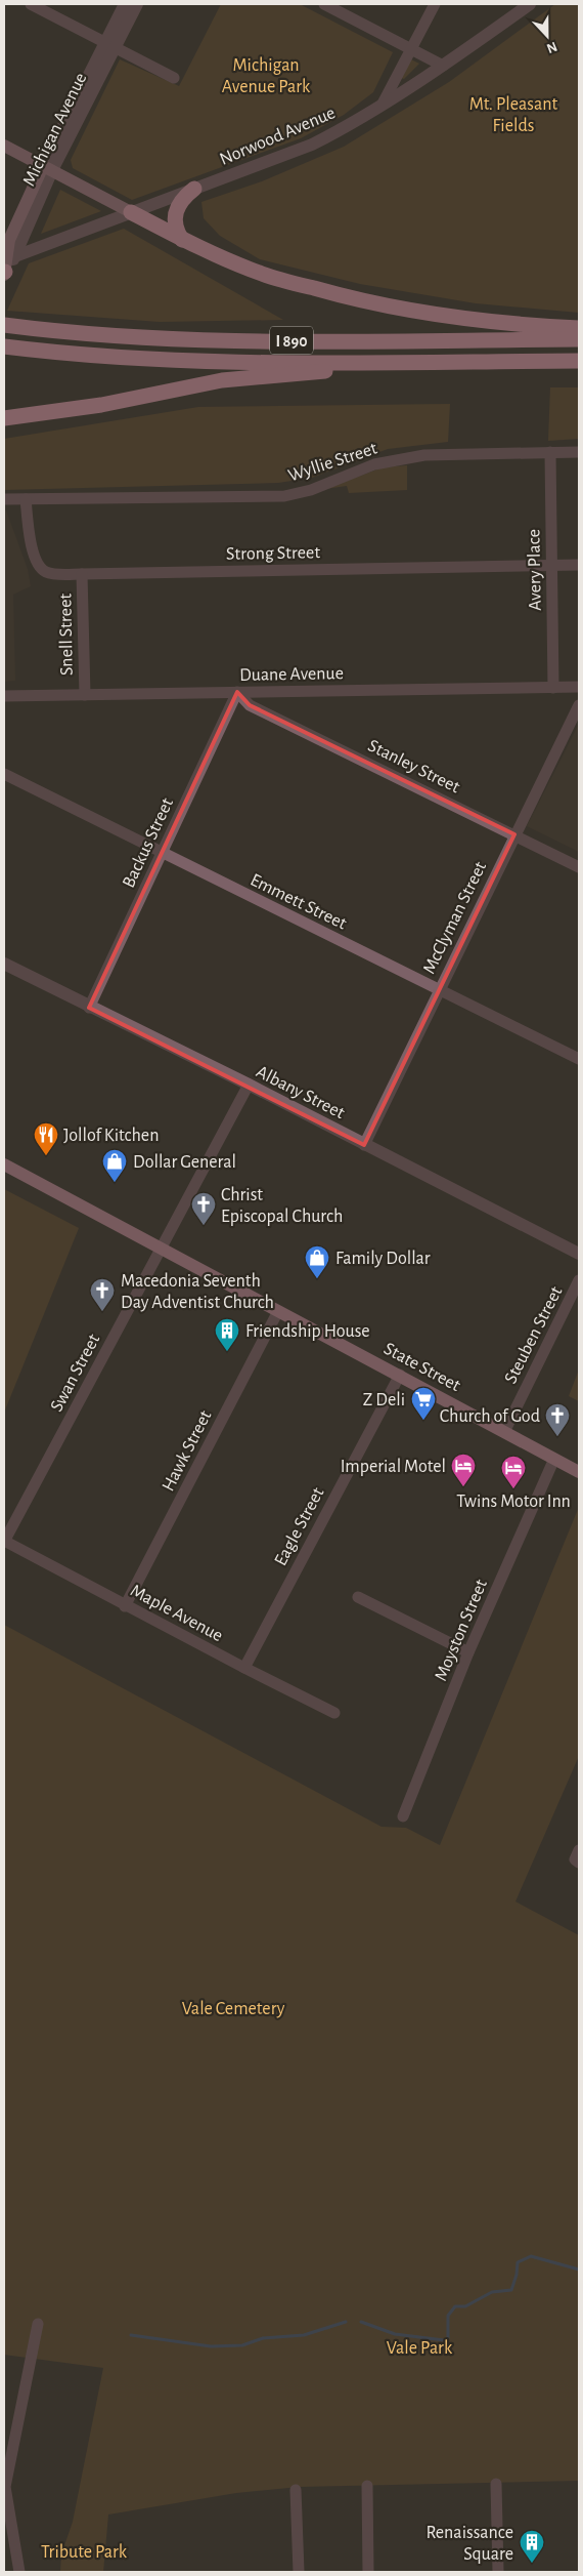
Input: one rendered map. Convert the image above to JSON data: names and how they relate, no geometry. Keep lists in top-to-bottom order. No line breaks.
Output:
{"streets":{"highway":["I 890"],"main road":["Michigan Avenue","State Street"],"street":["Norwood Avenue","Wyllie Street","Strong Street","Avery Place","Snell Street","Duane Avenue","Stanley Street","Backus Street","Emmett Street","McClyman Street","Albany Street","Steuben Street","Swan Street","Hawk Street","Eagle Street","Maple Avenue","Moyston Street"]},"crossings":[["Michigan Avenue","Norwood Avenue"],["Wyllie Street","Strong Street"],["Wyllie Street","Avery Place"],["Strong Street","Avery Place"],["Strong Street","Snell Street"],["Avery Place","Duane Avenue"],["Snell Street","Duane Avenue"],["Duane Avenue","Stanley Street"],["Duane Avenue","Backus Street"],["Stanley Street","Backus Street"],["Stanley Street","McClyman Street"],["Backus Street","Emmett Street"],["Backus Street","Albany Street"],["Emmett Street","McClyman Street"],["McClyman Street","Albany Street"],["Albany Street","Swan Street"],["Steuben Street","State Street"],["State Street","Swan Street"],["State Street","Hawk Street"],["State Street","Eagle Street"],["State Street","Moyston Street"],["Swan Street","Maple Avenue"],["Hawk Street","Maple Avenue"],["Eagle Street","Maple Avenue"]],"parks":["Michigan Avenue Park","Mt. Pleasant Fields","Vale Cemetery","Vale Park","Tribute Park"],"places":{"restaurant":["Jollof Kitchen"],"shop":["Dollar General","Family Dollar"],"church":["Christ Episcopal Church","Macedonia Seventh Day Adventist Church","Church of God"],"building":["Friendship House","Renaissance Square"],"supermarket":["Z Deli"],"hotel":["Imperial Motel","Twins Motor Inn"]},"north":"bottom"}
